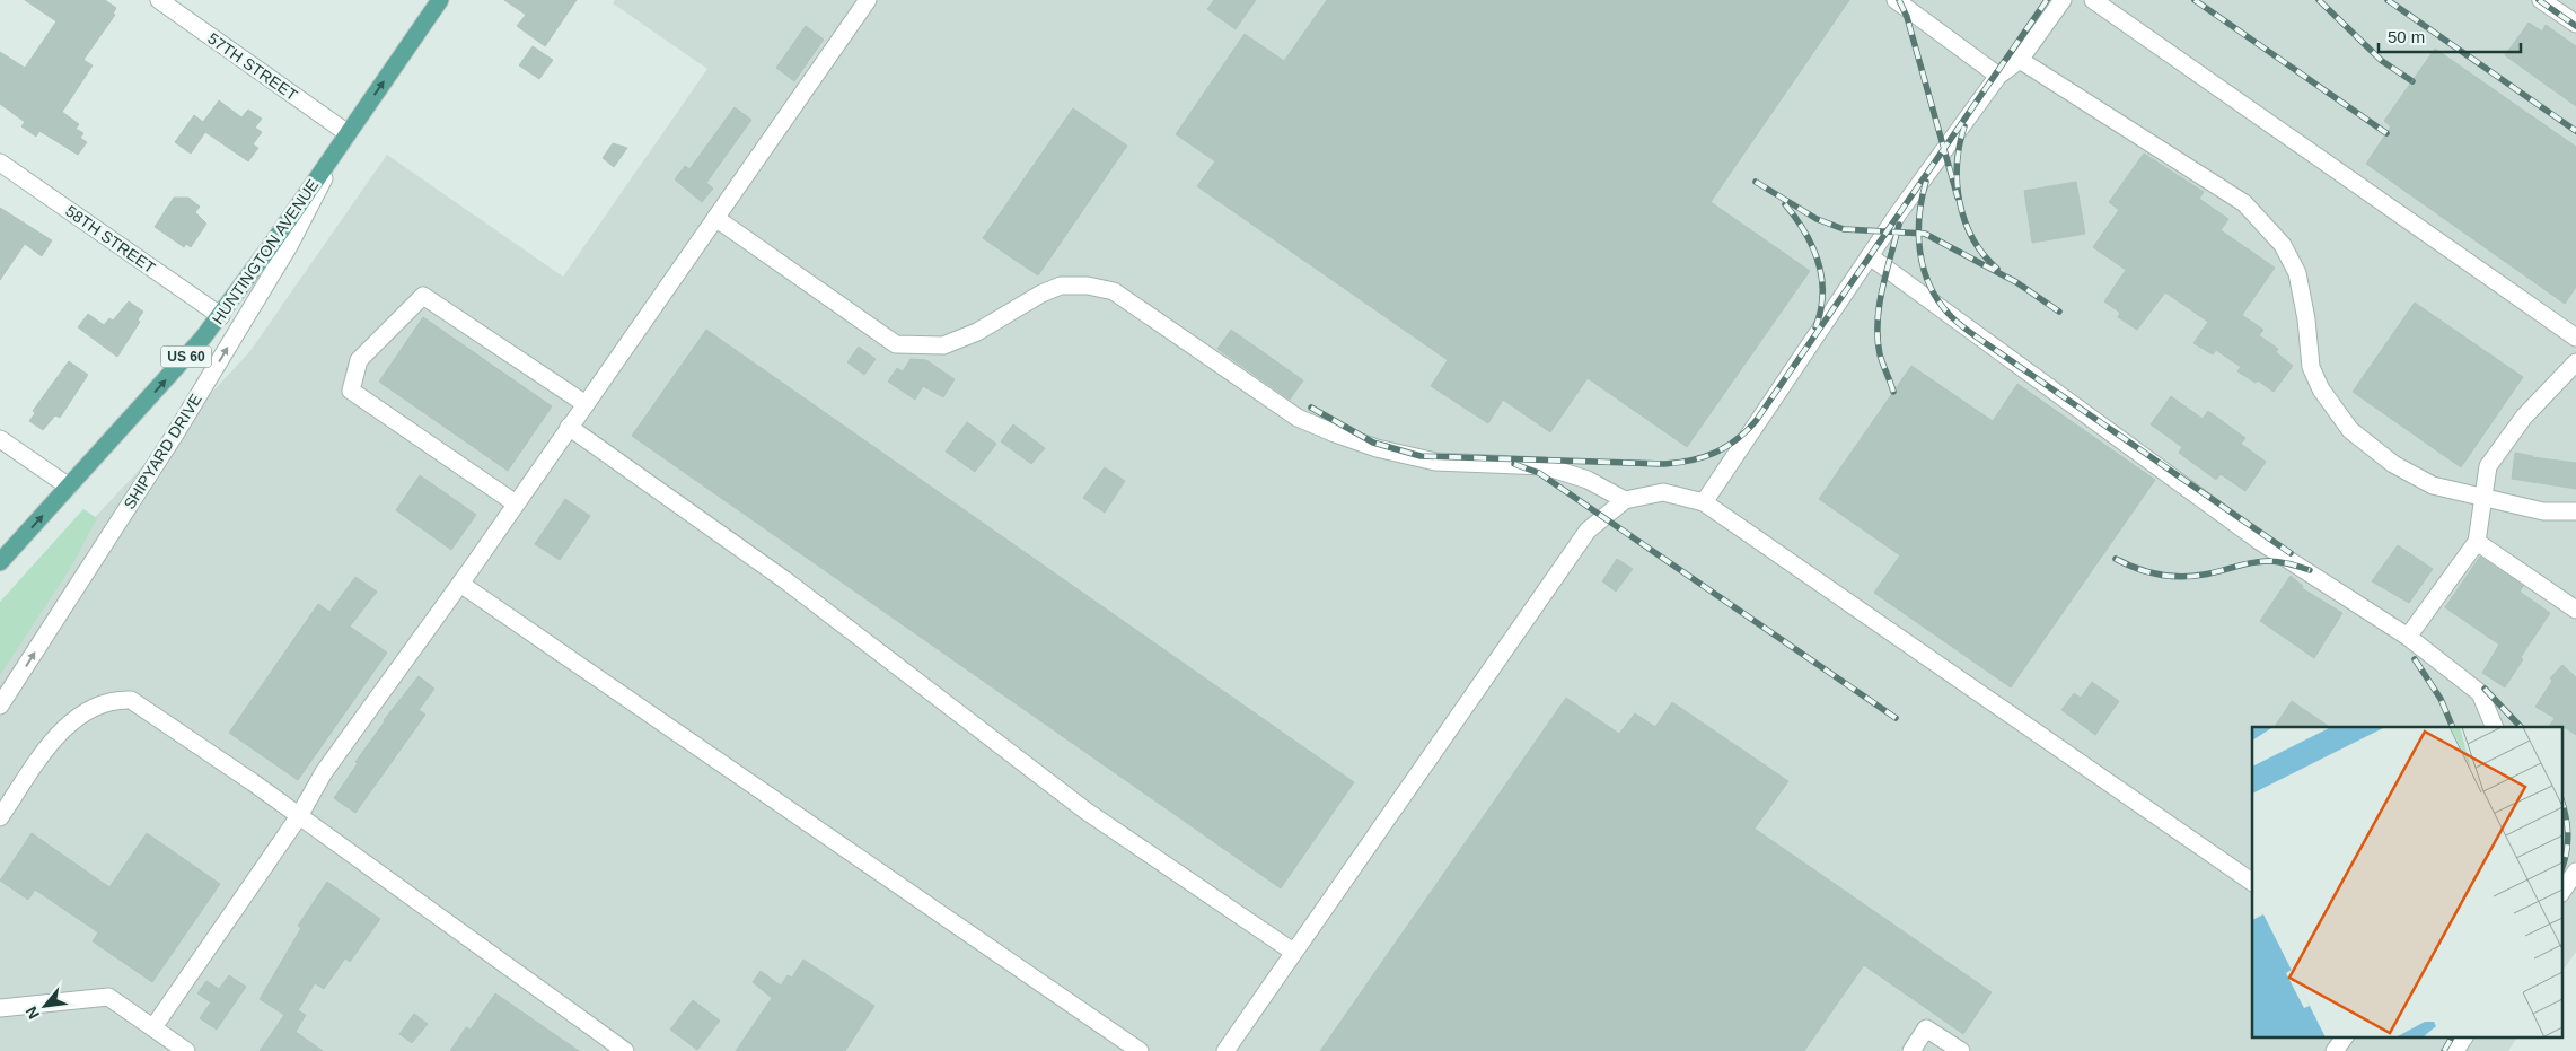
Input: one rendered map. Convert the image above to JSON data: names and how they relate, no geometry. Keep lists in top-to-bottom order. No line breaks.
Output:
{"streets":{"main road":["HUNTINGTON AVENUE","US 60"],"street":["57TH STREET","58TH STREET","SHIPYARD DRIVE"]},"crossings":[["57TH STREET","HUNTINGTON AVENUE"],["57TH STREET","SHIPYARD DRIVE"],["58TH STREET","HUNTINGTON AVENUE"],["HUNTINGTON AVENUE","SHIPYARD DRIVE"]],"one_way":["HUNTINGTON AVENUE","SHIPYARD DRIVE"],"scale_bar":"50 m","north":"bottom left"}
